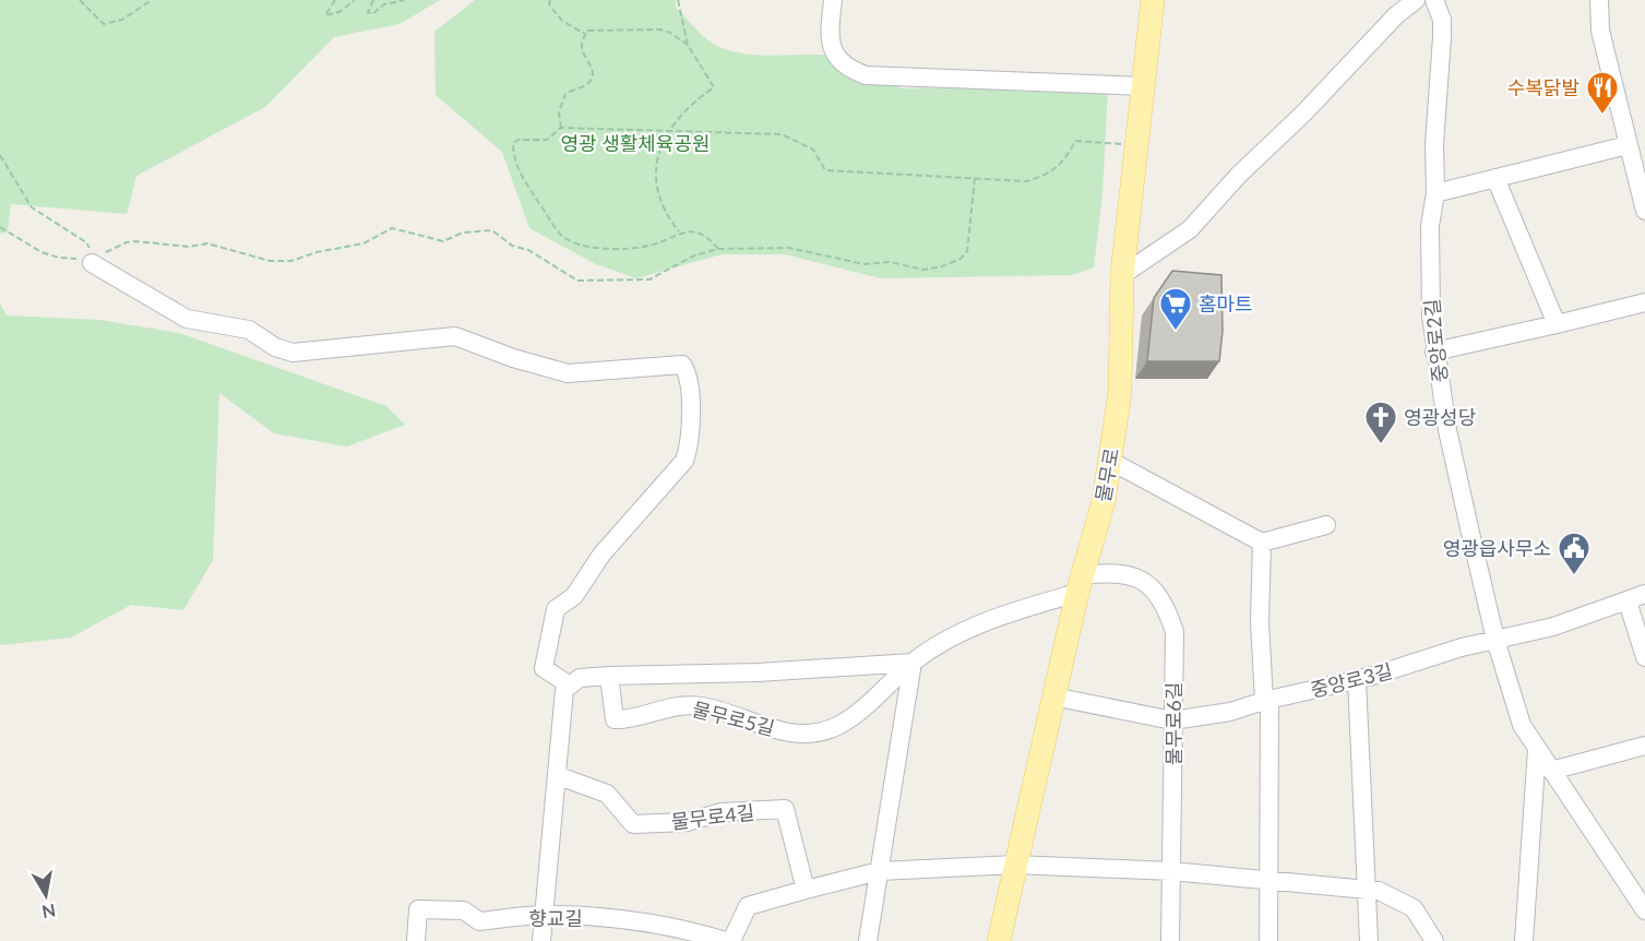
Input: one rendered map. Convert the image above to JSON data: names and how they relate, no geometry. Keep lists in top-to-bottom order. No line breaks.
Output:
{"streets":{"main road":["물무로"],"street":["중앙로2길","중앙로3길","물무로5길","물무로6길","물무로4길","향교길"]},"crossings":[["중앙로2길","중앙로3길"],["물무로","중앙로3길"],["물무로","물무로5길"],["물무로","물무로6길"],["중앙로3길","물무로6길"],["물무로5길","물무로6길"]],"parks":["영광 생활체육공원"],"places":{"restaurant":["수복닭발"],"supermarket":["홈마트"],"church":["영광성당"],"public building":["영광읍사무소"]},"north":"bottom"}
